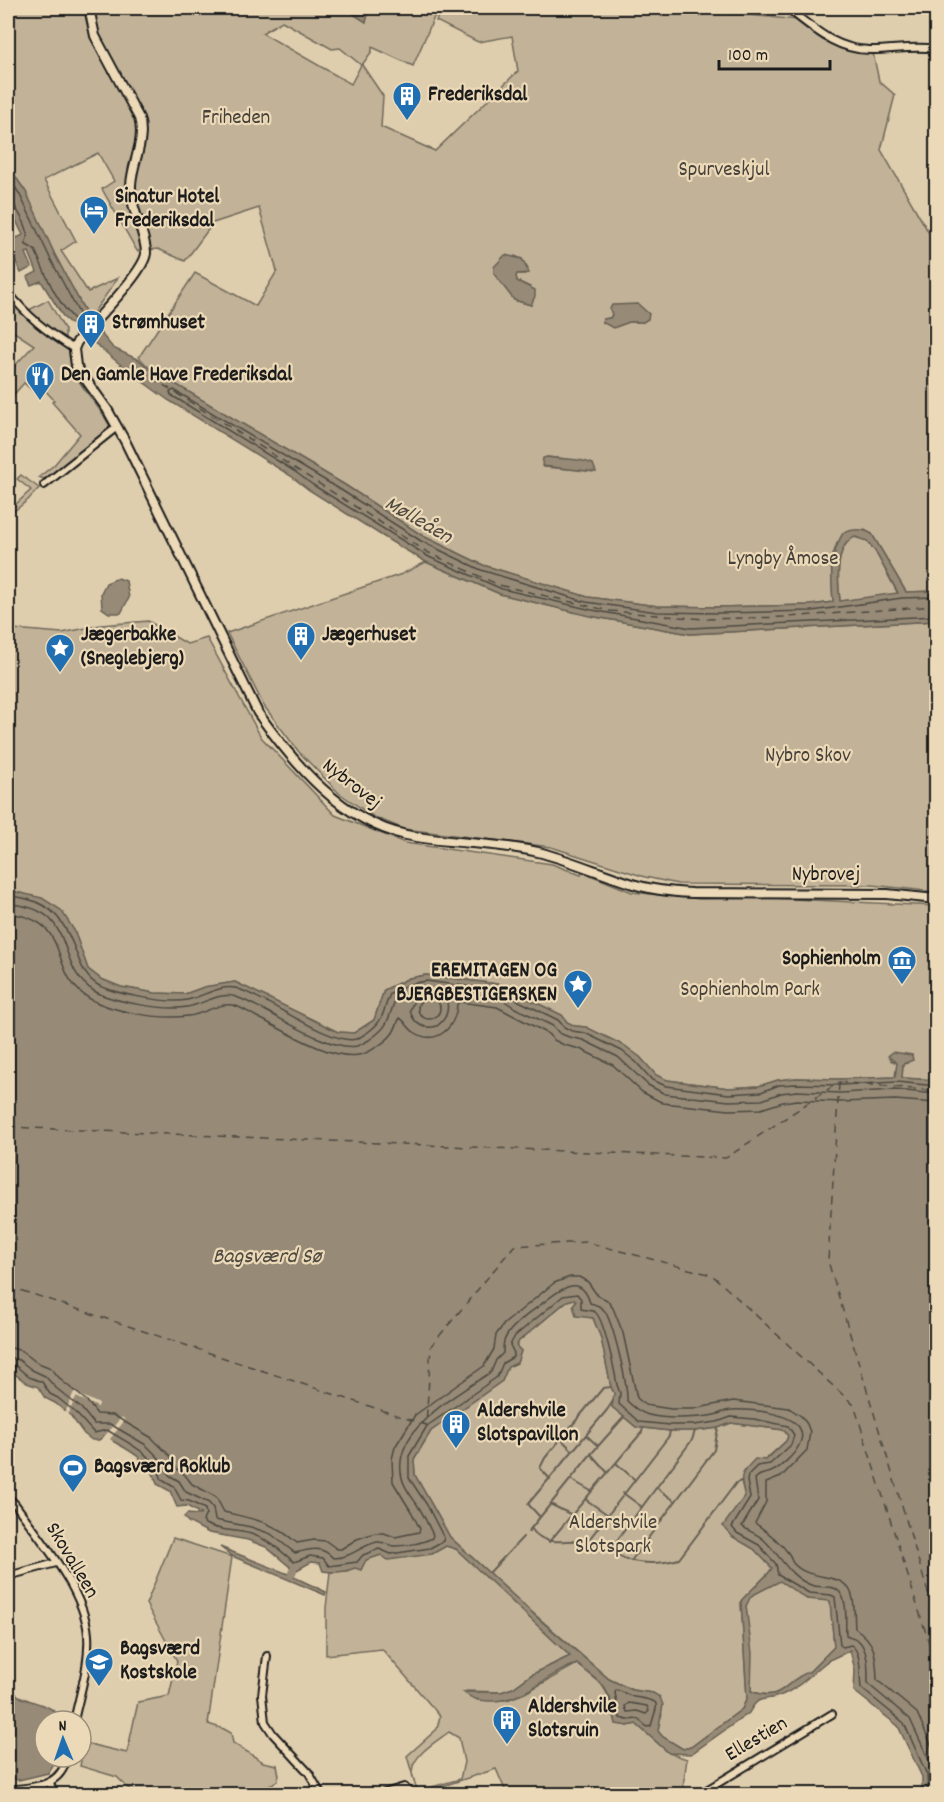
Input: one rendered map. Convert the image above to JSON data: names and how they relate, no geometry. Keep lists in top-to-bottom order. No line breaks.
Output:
{"streets":{"street":["Nybrovej","Skovalleen","Ellestien"]},"water":["Mølleåen","Bagsværd Sø"],"parks":["Friheden","Spurveskjul","Lyngby Åmose","Nybro Skov","Sophienholm Park","Aldershvile Slotspark"],"places":{"building":["Frederiksdal","Strømhuset","Jægerhuset","Aldershvile Slotspavillon","Aldershvile Slotsruin"],"hotel":["Sinatur Hotel Frederiksdal"],"restaurant":["Den Gamle Have Frederiksdal"],"place":["Jægerbakke (Sneglebjerg)","EREMITAGEN OG BJERGBESTIGERSKEN"],"museum":["Sophienholm"],"sports":["Bagsværd Roklub"],"school or university":["Bagsværd Kostskole"]},"scale_bar":"100 m","north":"top"}
